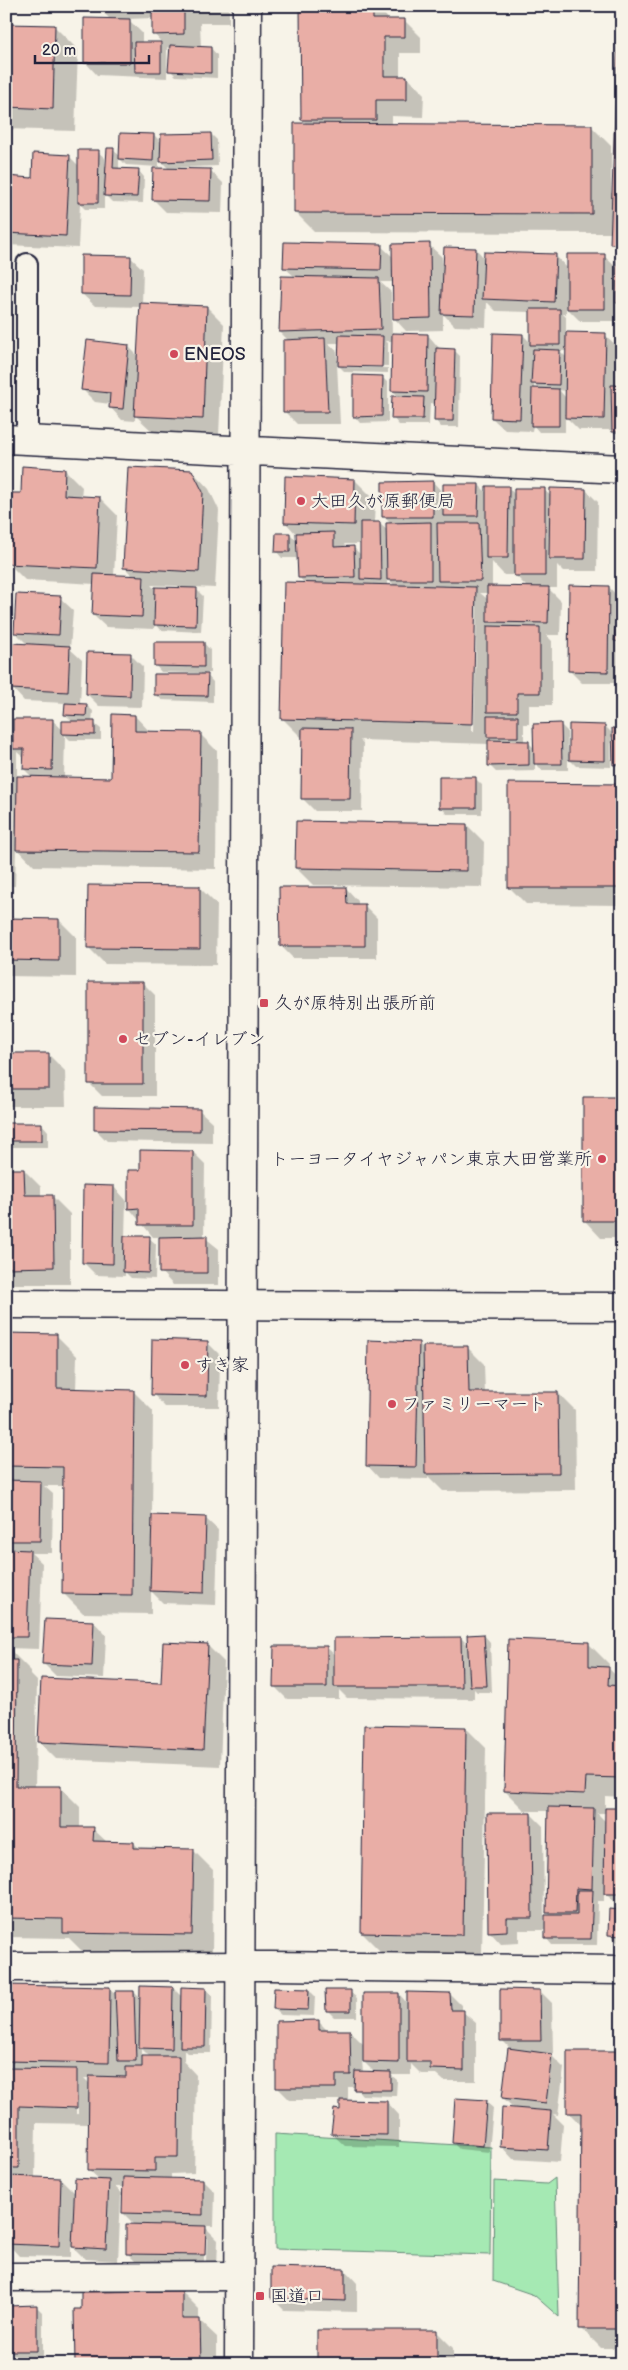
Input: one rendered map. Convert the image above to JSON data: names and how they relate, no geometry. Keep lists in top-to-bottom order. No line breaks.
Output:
{"places":{"other":["ENEOS","大田久が原郵便局","セブン-イレブン","トーヨータイヤジャパン東京大田営業所","すき家","ファミリーマート"],"transit":["久が原特別出張所前","国道口"]},"scale_bar":"20 m"}
